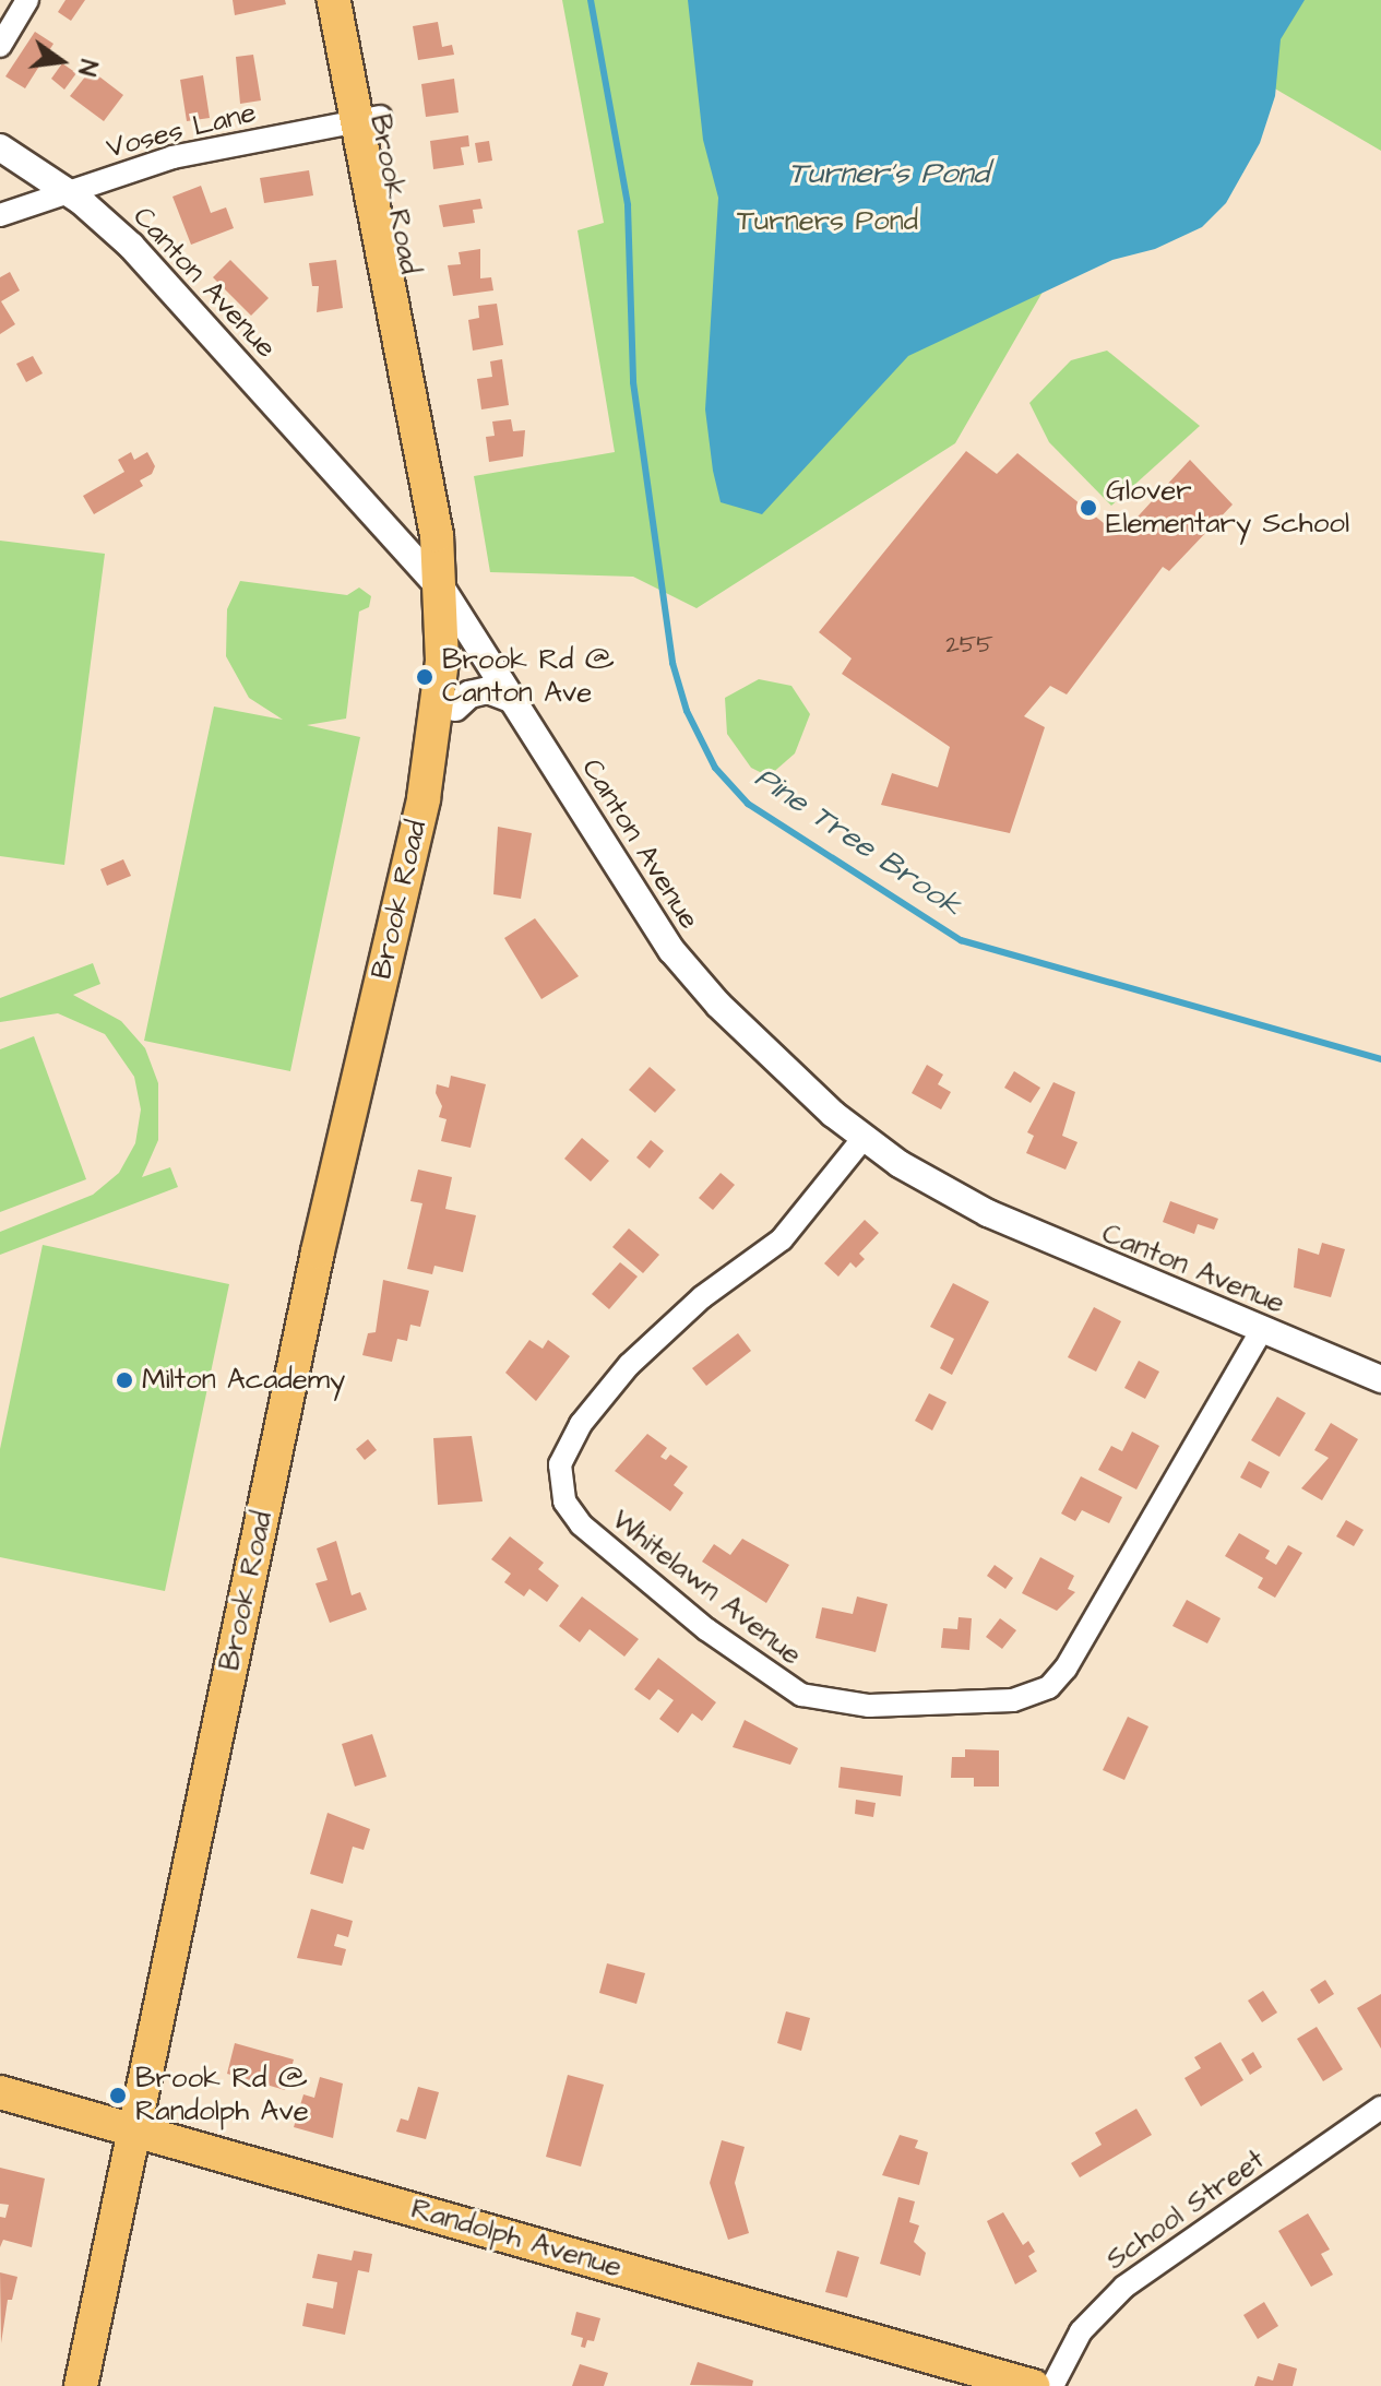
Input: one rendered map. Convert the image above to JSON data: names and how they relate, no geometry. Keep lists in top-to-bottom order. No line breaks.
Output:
{"streets":{"main road":["Brook Road","Randolph Avenue"],"street":["Voses Lane","Canton Avenue","Whitelawn Avenue","School Street"]},"crossings":[["Voses Lane","Brook Road"],["Voses Lane","Canton Avenue"],["Brook Road","Canton Avenue"],["Brook Road","Randolph Avenue"],["Canton Avenue","Whitelawn Avenue"]],"water":["Turner's Pond","Pine Tree Brook"],"parks":["Turners Pond"],"places":["Glover Elementary School","Brook Rd @ Canton Ave","Milton Academy","Brook Rd @ Randolph Ave"],"house_numbers":["255"],"north":"right"}
